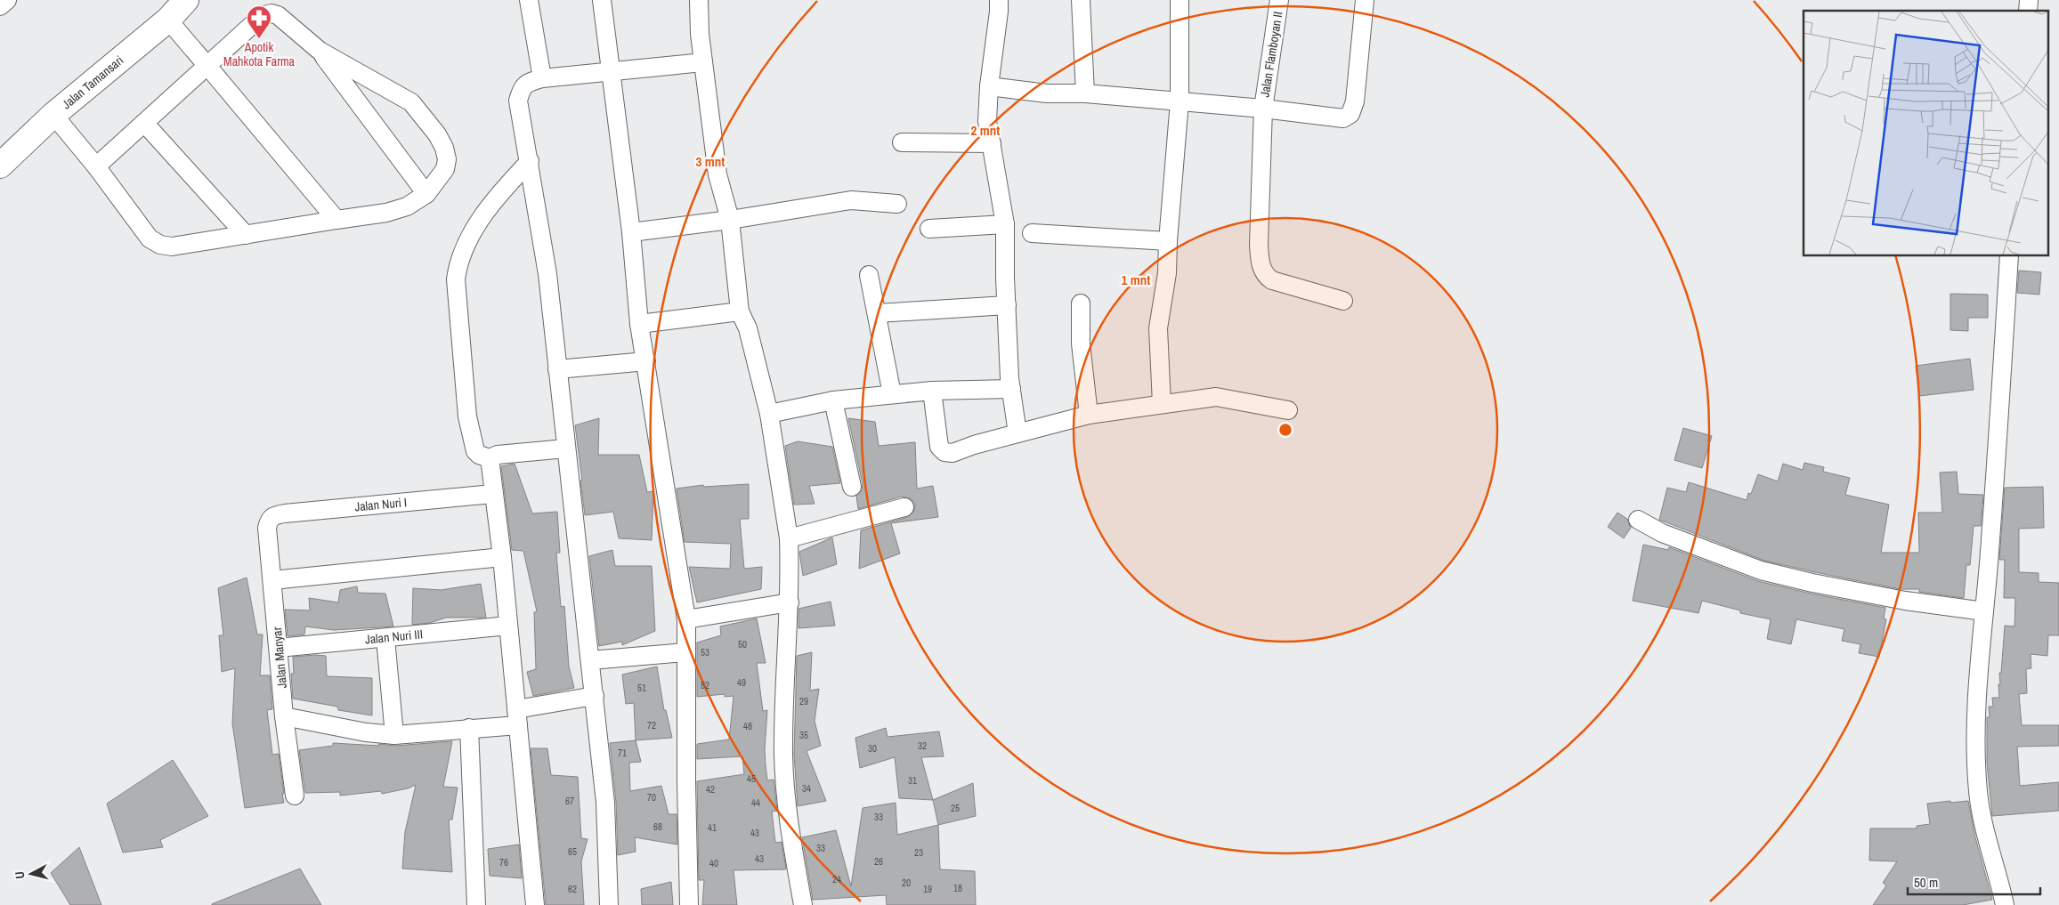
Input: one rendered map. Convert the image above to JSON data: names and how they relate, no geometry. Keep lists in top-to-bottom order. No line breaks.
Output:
{"streets":{"main road":["Jalan Tamansari"],"street":["Jalan Flamboyan II","Jalan Nuri I","Jalan Nuri III","Jalan Manyar"]},"crossings":[["Jalan Nuri I","Jalan Manyar"],["Jalan Nuri III","Jalan Manyar"]],"places":{"pharmacy":["Apotik Mahkota Farma"]},"house_numbers":["50","53","49","52","51","29","72","48","35","32","30","71","45","31","34","42","70","67","44","25","33","68","41","43","33","65","23","43","26","76","40","24","20","18","62","19"],"scale_bar":"50 m","north":"left","rings":["2 mnt","3 mnt","1 mnt"]}
